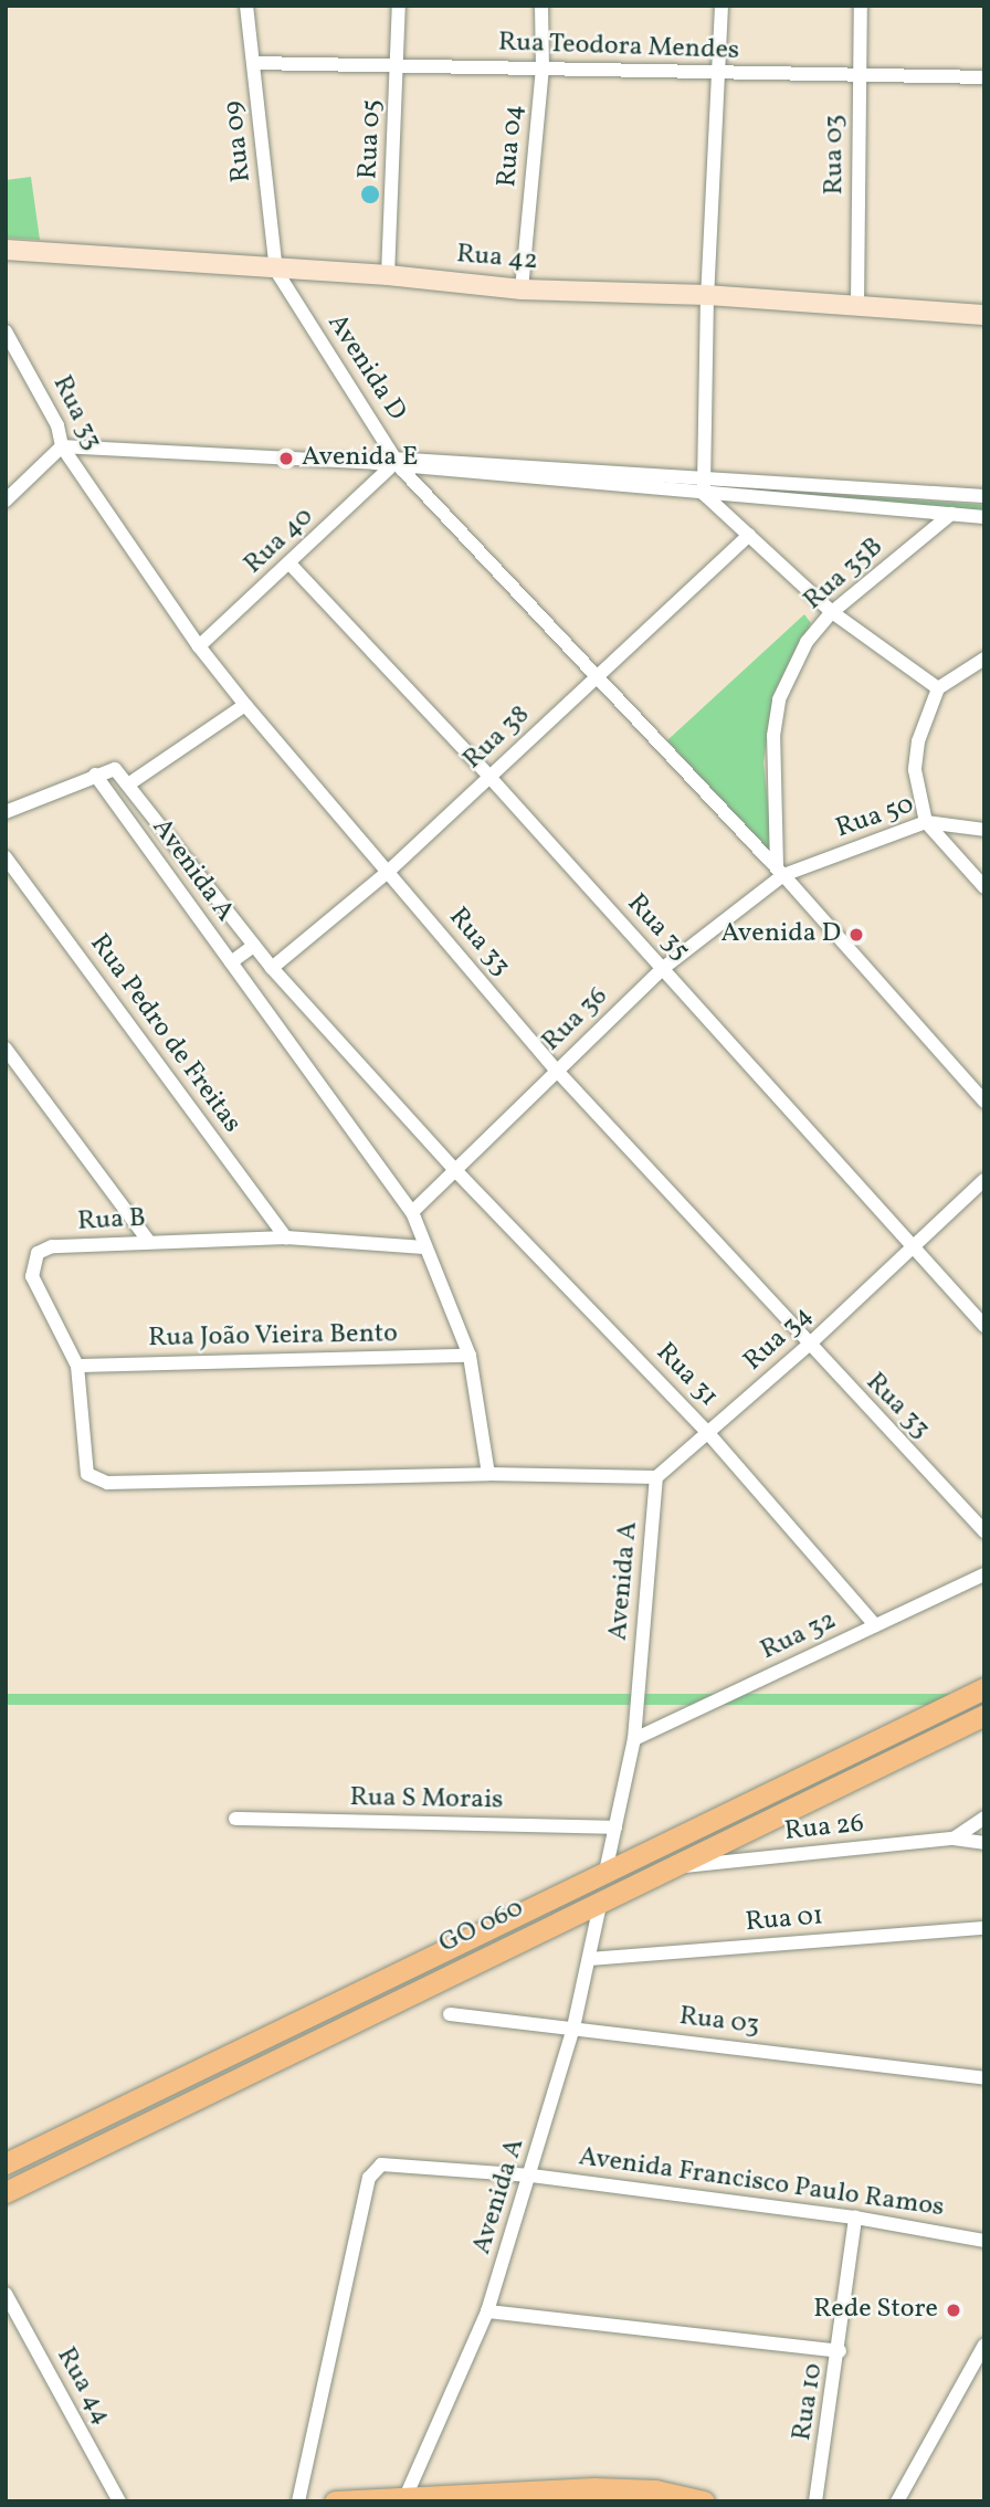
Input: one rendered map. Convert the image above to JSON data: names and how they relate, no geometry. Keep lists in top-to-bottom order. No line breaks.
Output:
{"streets":{"main road":["GO 060"],"street":["Rua Teodora Mendes","Rua 05","Rua 09","Rua 04","Rua 03","Rua 42","Avenida D","Rua 33","Rua 40","Rua 35B","Rua 38","Rua 50","Avenida A","Rua 35","Rua 36","Rua Pedro de Freitas","Rua B","Rua João Vieira Bento","Rua 34","Rua 31","Rua 32","Rua S Morais","Rua 26","Rua 01","Avenida Francisco Paulo Ramos","Rua 44","Rua 10"]},"crossings":[["Rua Teodora Mendes","Rua 05"],["Rua Teodora Mendes","Rua 09"],["Rua Teodora Mendes","Rua 04"],["Rua Teodora Mendes","Rua 03"],["Rua 05","Rua 42"],["Rua 09","Rua 42"],["Rua 09","Avenida D"],["Rua 04","Rua 42"],["Rua 03","Rua 42"],["Rua 03","Avenida A"],["Rua 42","Avenida D"],["Avenida D","Rua 40"],["Avenida D","Rua 35B"],["Avenida D","Rua 38"],["Avenida D","Rua 50"],["Avenida D","Rua 36"],["Rua 33","Rua 40"],["Rua 33","Rua 38"],["Rua 33","Rua 36"],["Rua 33","Rua 34"],["Rua 40","Rua 35"],["Rua 35B","Rua 50"],["Rua 35B","Rua 36"],["Rua 38","Avenida A"],["Rua 38","Rua 35"],["Rua 50","Rua 36"],["Avenida A","Rua 36"],["Avenida A","Rua B"],["Avenida A","Rua João Vieira Bento"],["Avenida A","Rua 34"],["Avenida A","Rua 31"],["Avenida A","Rua 32"],["Avenida A","Rua S Morais"],["Avenida A","Rua 01"],["Avenida A","GO 060"],["Avenida A","Avenida Francisco Paulo Ramos"],["Rua 35","Rua 36"],["Rua 35","Rua 34"],["Rua 36","Rua 31"],["Rua Pedro de Freitas","Rua B"],["Rua B","Rua João Vieira Bento"],["Rua 34","Rua 31"],["Rua 31","Rua 32"],["Rua 26","GO 060"],["Avenida Francisco Paulo Ramos","Rua 10"]],"places":["Avenida E","Avenida D","Rede Store"]}
